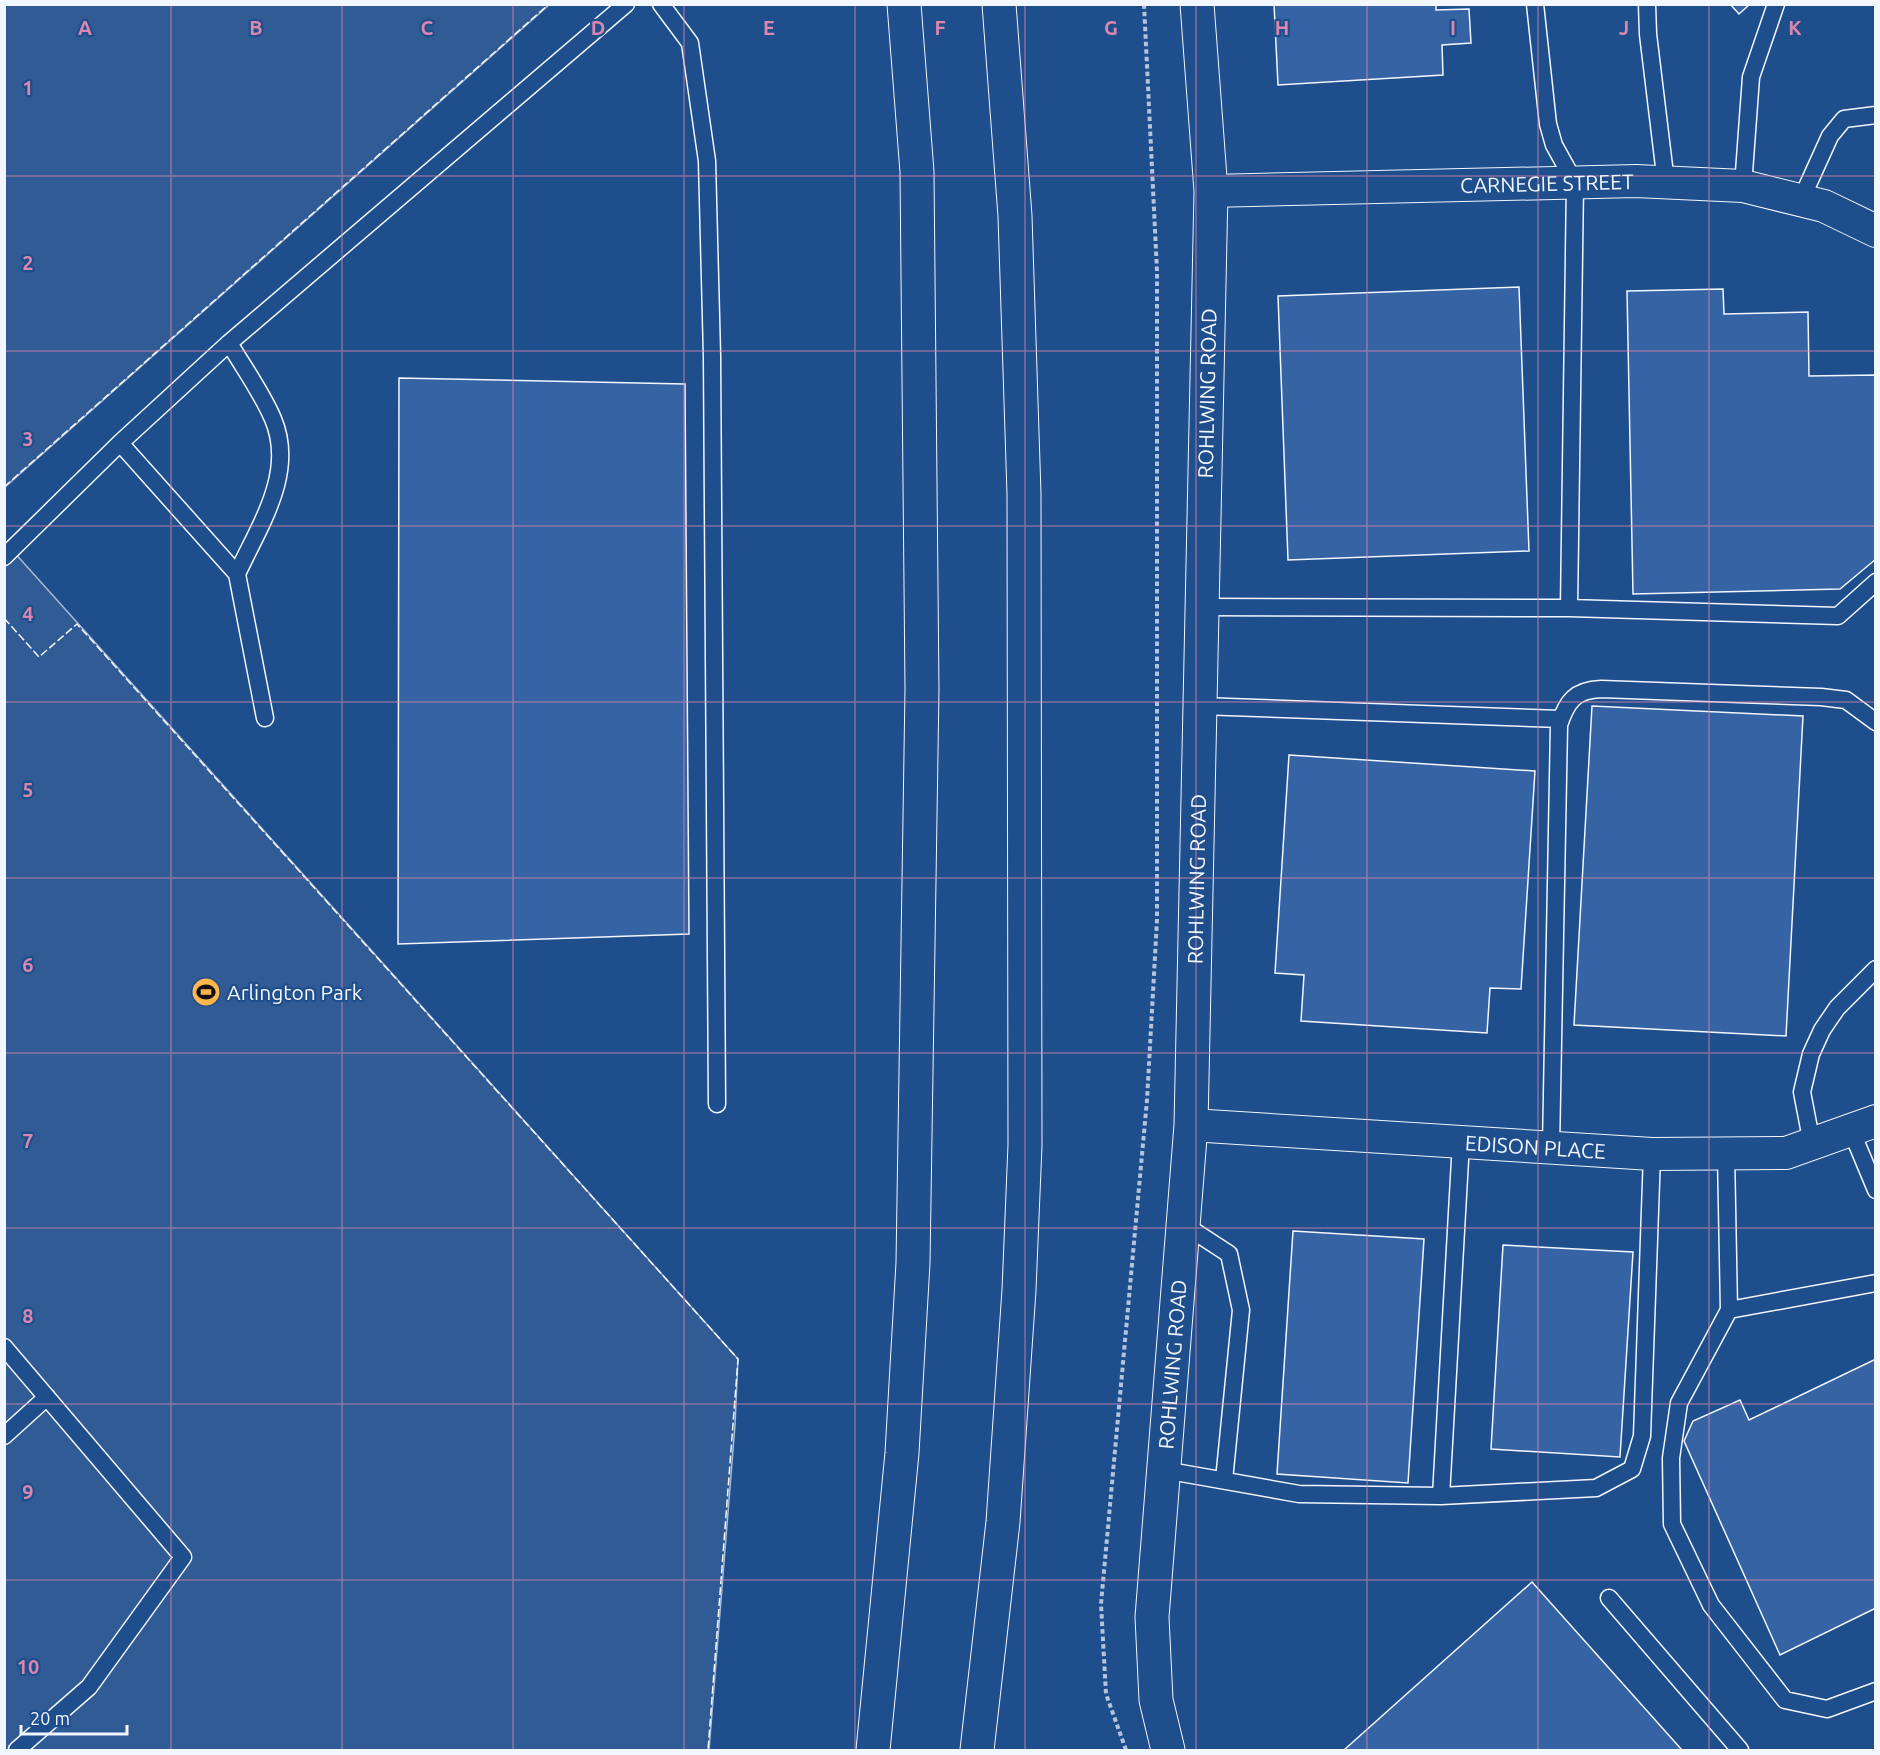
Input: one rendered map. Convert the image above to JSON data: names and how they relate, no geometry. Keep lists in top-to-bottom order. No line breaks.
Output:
{"streets":{"main road":["ROHLWING ROAD"],"street":["CARNEGIE STREET","EDISON PLACE"]},"crossings":[["CARNEGIE STREET","ROHLWING ROAD"],["ROHLWING ROAD","EDISON PLACE"]],"places":{"sports":["Arlington Park"]},"scale_bar":"20 m","grid":{"columns":["A","B","C","D","E","F","G","H","I","J","K"],"rows":["1","2","3","4","5","6","7","8","9","10"]}}
